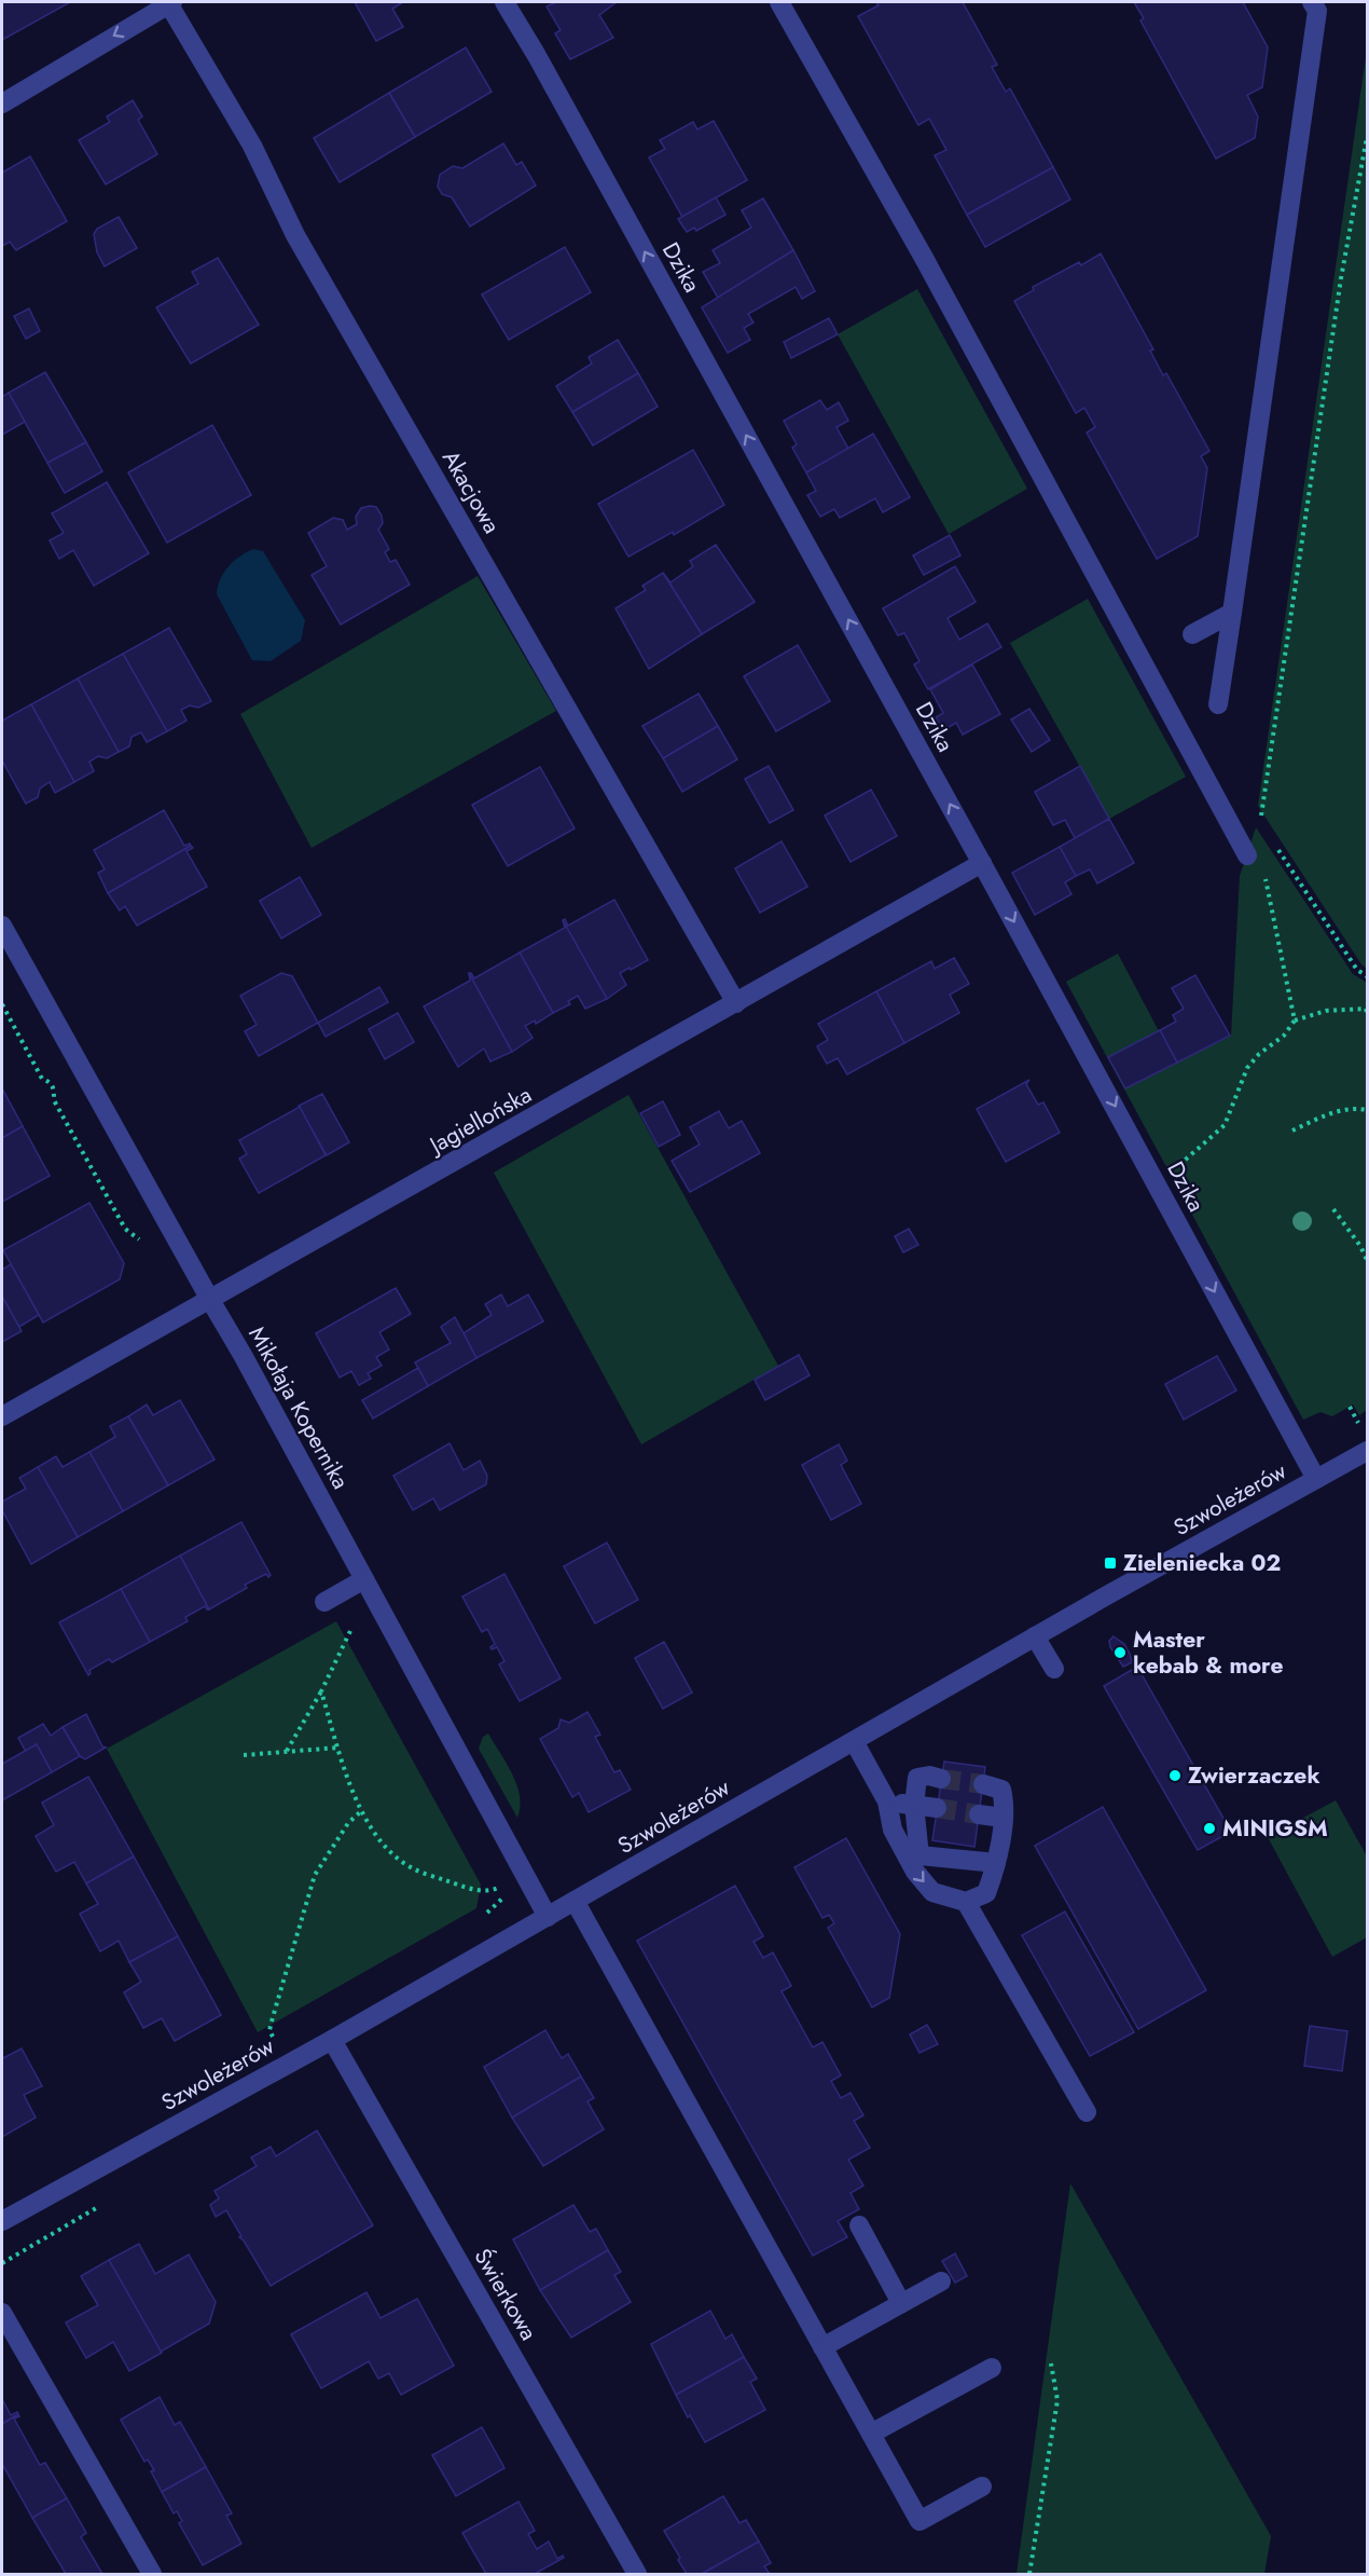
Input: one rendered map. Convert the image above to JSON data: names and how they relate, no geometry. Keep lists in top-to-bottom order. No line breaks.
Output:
{"streets":{"street":["Dzika","Akacjowa","Jagiellońska","Mikołaja Kopernika","Szwoleżerów","Świerkowa"]},"crossings":[["Dzika","Jagiellońska"],["Dzika","Szwoleżerów"],["Akacjowa","Jagiellońska"],["Jagiellońska","Mikołaja Kopernika"],["Mikołaja Kopernika","Szwoleżerów"],["Szwoleżerów","Świerkowa"]],"places":{"transit":["Zieleniecka 02"],"other":["Master kebab & more","Zwierzaczek","MINIGSM"]}}
